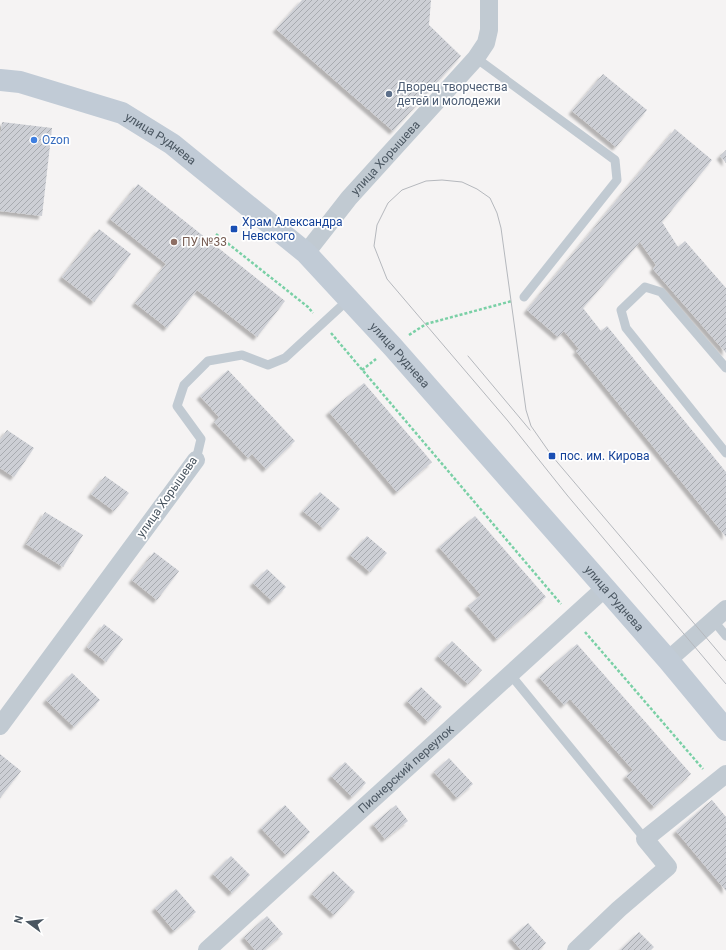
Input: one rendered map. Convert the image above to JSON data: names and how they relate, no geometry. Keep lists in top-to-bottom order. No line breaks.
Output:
{"streets":{"main road":["улица Руднева"],"street":["улица Хорышева","Пионерский переулок"]},"crossings":[["улица Руднева","улица Хорышева"],["улица Руднева","Пионерский переулок"]],"places":{"other":["Дворец творчества детей и молодежи","Ozon","ПУ №33"],"transit":["Храм Александра Невского","пос. им. Кирова"]},"north":"left"}
